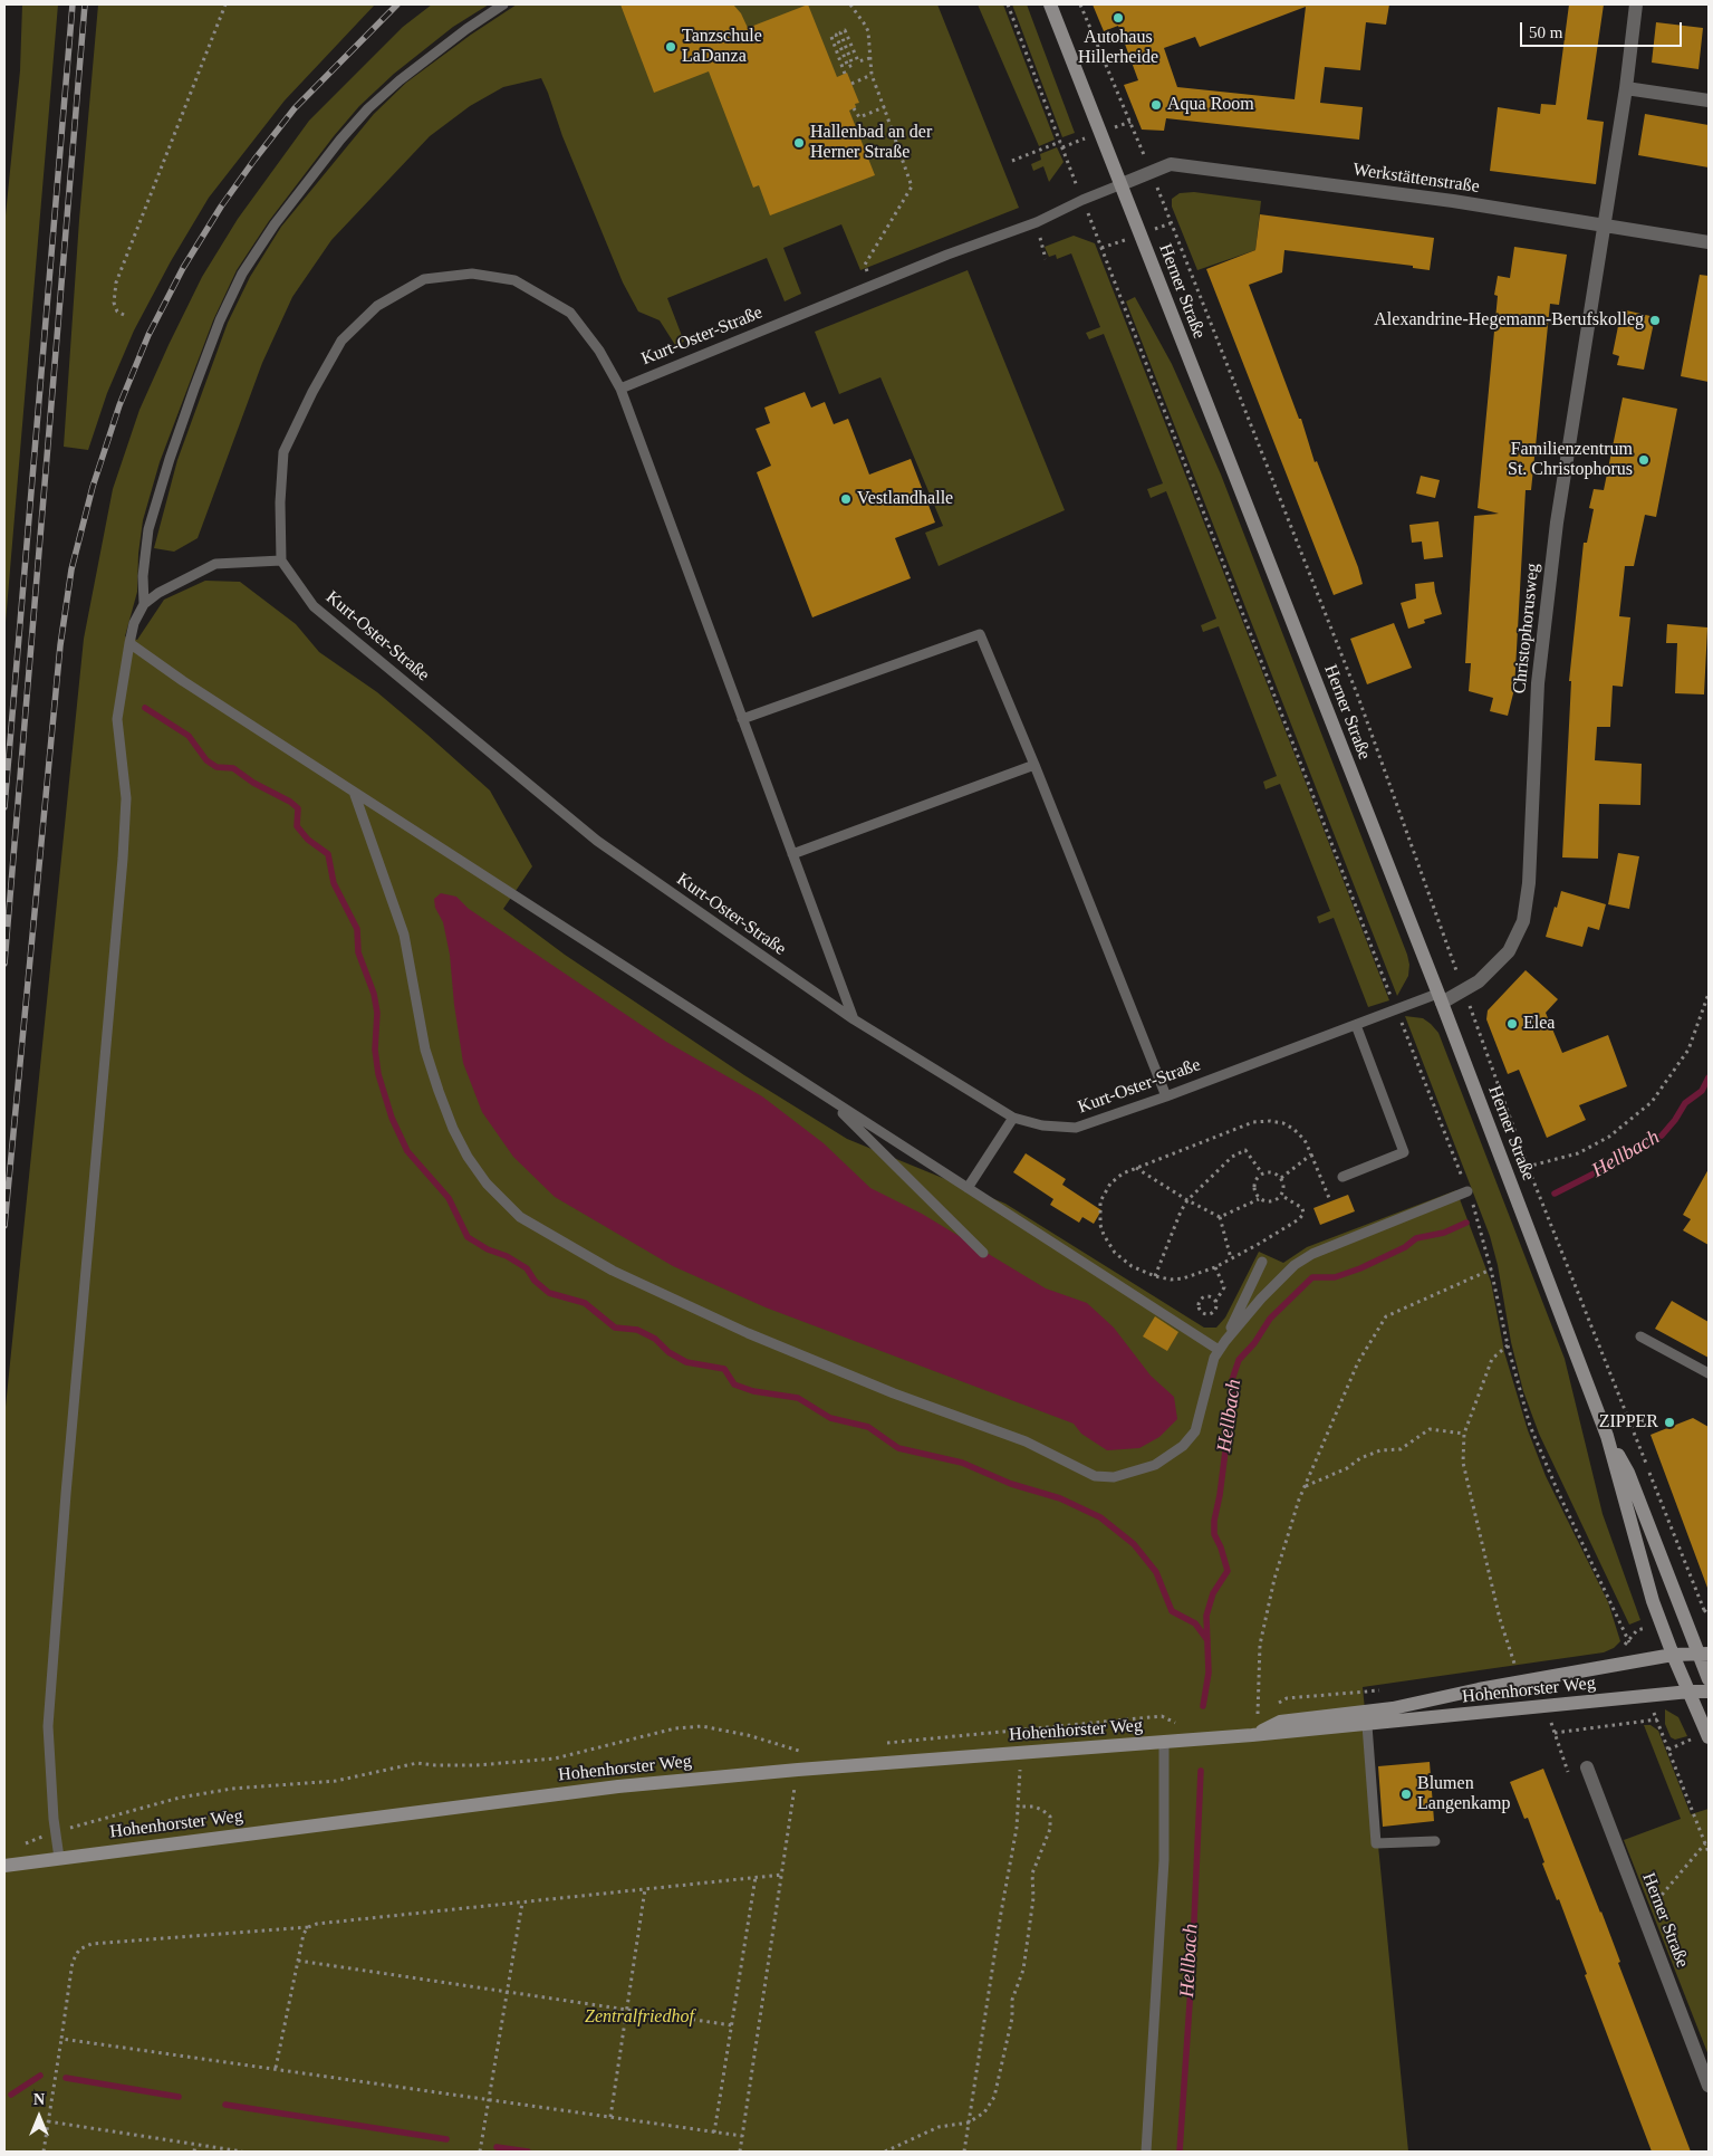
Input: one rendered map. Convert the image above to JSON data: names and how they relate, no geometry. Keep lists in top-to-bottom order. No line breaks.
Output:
{"streets":{"main road":["Herner Straße","Hohenhorster Weg"],"street":["Werkstättenstraße","Christophorusweg"],"lane":["Kurt-Oster-Straße"]},"crossings":[["Werkstättenstraße","Herner Straße"],["Werkstättenstraße","Kurt-Oster-Straße"],["Werkstättenstraße","Christophorusweg"],["Herner Straße","Kurt-Oster-Straße"],["Herner Straße","Christophorusweg"],["Herner Straße","Hohenhorster Weg"],["Kurt-Oster-Straße","Christophorusweg"]],"water":["Hellbach"],"parks":["Zentralfriedhof"],"places":["Autohaus Hillerheide","Tanzschule LaDanza","Aqua Room","Hallenbad an der Herner Straße","Alexandrine-Hegemann-Berufskolleg","Familienzentrum St. Christophorus","Vestlandhalle","Elea","ZIPPER","Blumen Langenkamp"],"scale_bar":"50 m","north":"top"}
